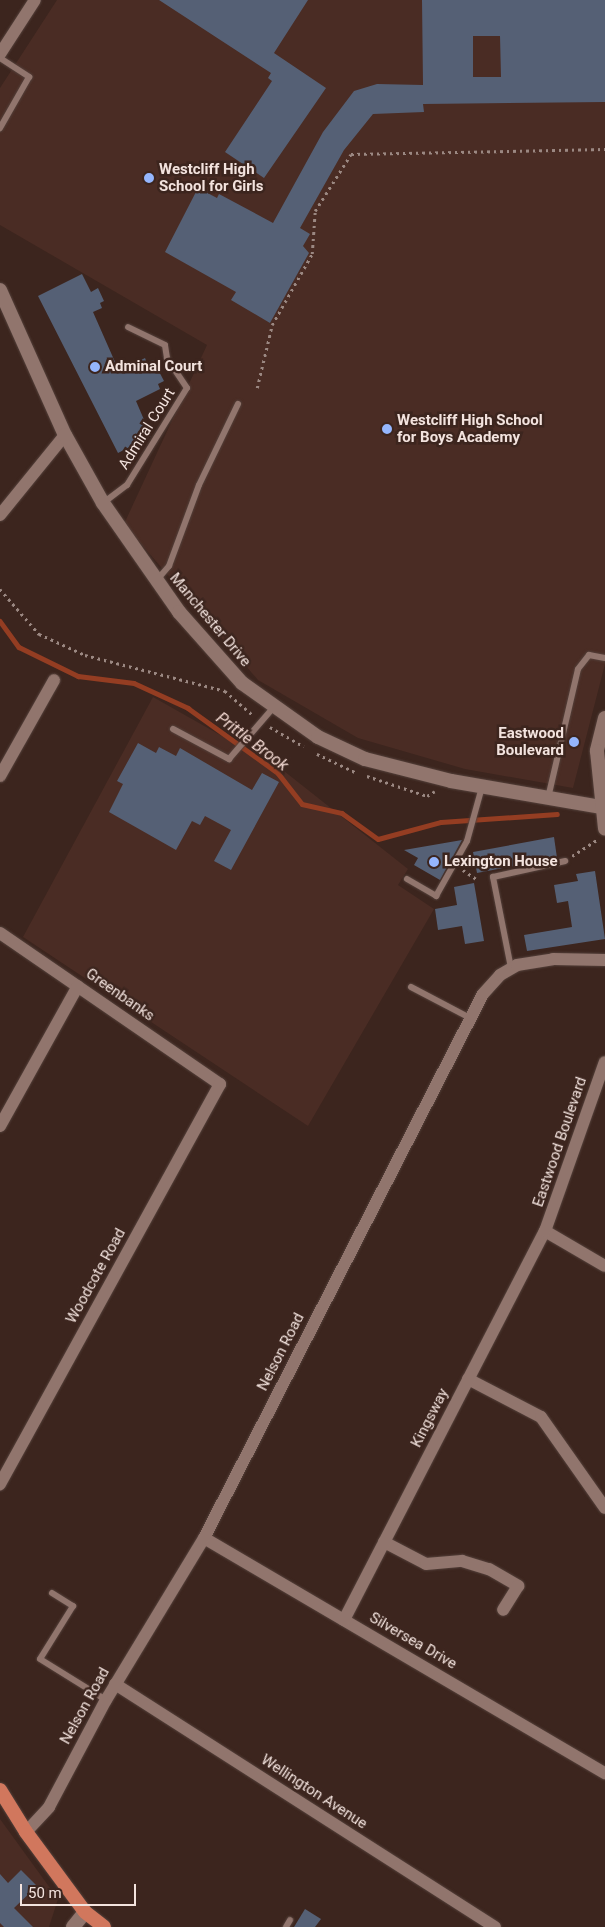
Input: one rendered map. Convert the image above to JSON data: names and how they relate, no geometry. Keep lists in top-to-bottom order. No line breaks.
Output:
{"streets":{"street":["Manchester Drive","Greenbanks","Eastwood Boulevard","Woodcote Road","Nelson Road","Kingsway","Silversea Drive","Wellington Avenue"],"lane":["Admiral Court"]},"crossings":[["Admiral Court","Manchester Drive"],["Greenbanks","Woodcote Road"],["Eastwood Boulevard","Kingsway"],["Nelson Road","Silversea Drive"],["Nelson Road","Wellington Avenue"],["Kingsway","Silversea Drive"]],"water":["Prittle Brook"],"places":["Westcliff High School for Girls","Adminal Court","Westcliff High School for Boys Academy","Eastwood Boulevard","Lexington House"],"scale_bar":"50 m"}
